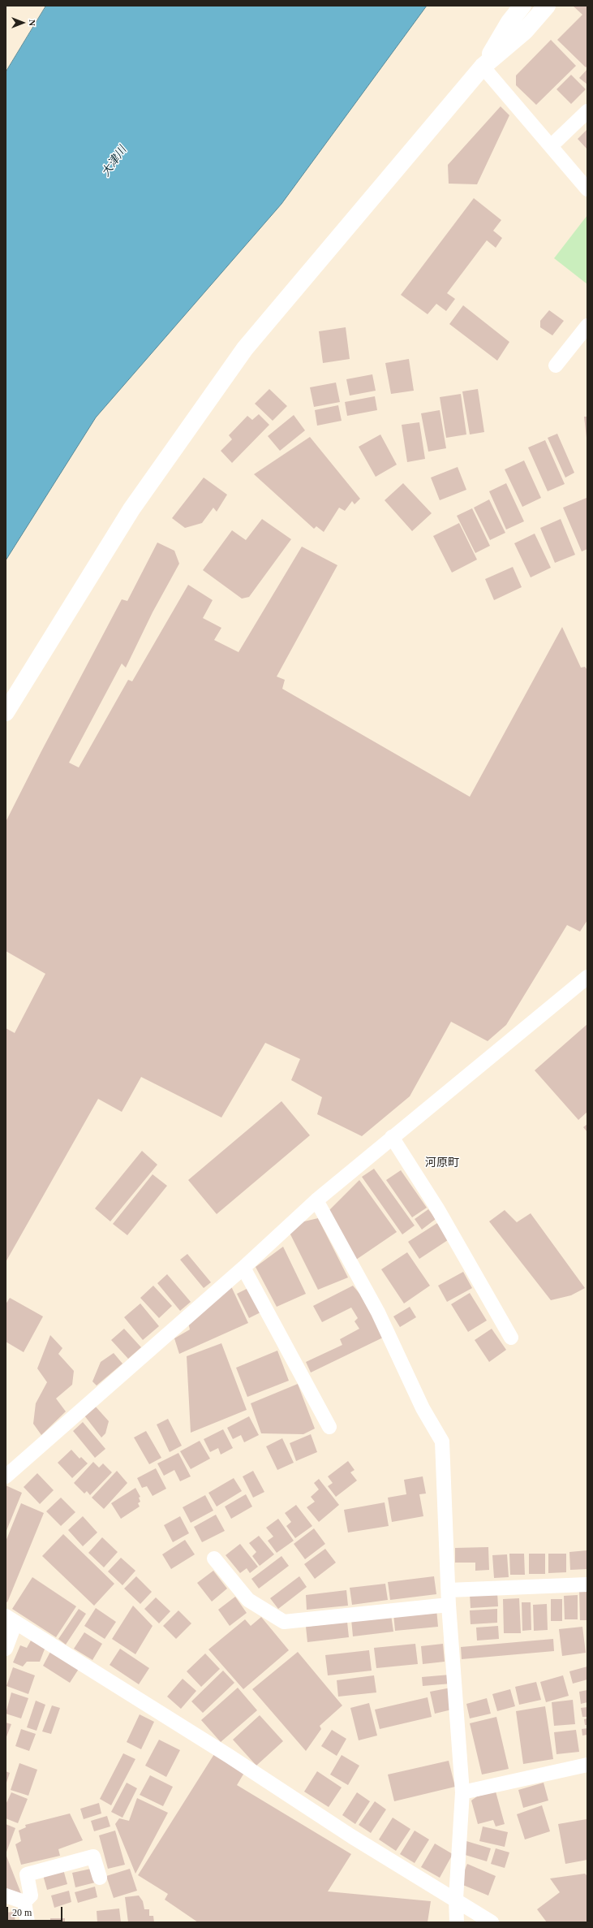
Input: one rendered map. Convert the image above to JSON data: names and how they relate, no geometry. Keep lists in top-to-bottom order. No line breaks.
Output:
{"districts":["河原町"],"water":["大津川"],"scale_bar":"20 m","north":"right"}
